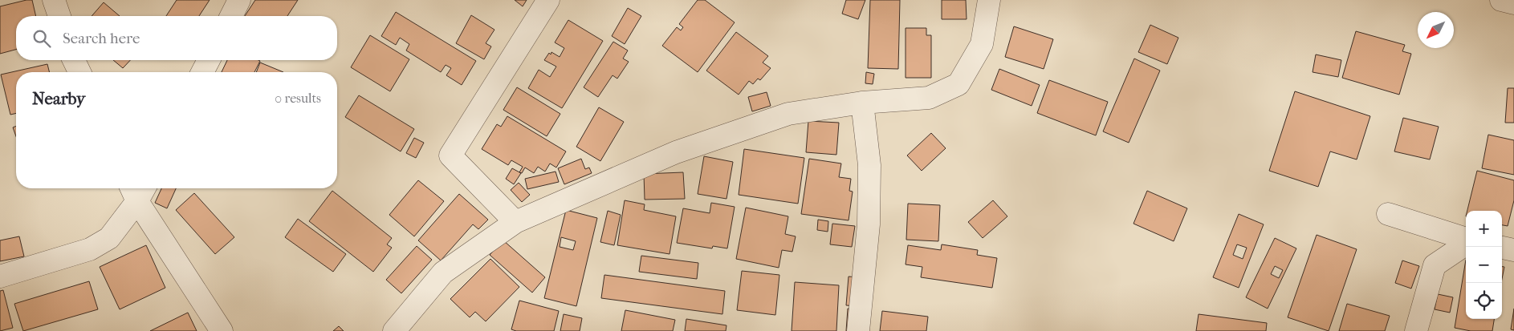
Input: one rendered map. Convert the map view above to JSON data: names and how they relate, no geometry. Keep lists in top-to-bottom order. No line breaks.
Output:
{"north":"bottom left","page":{"search":"Search here","heading":["Nearby","0 results"],"map_buttons":["+","−"]}}
